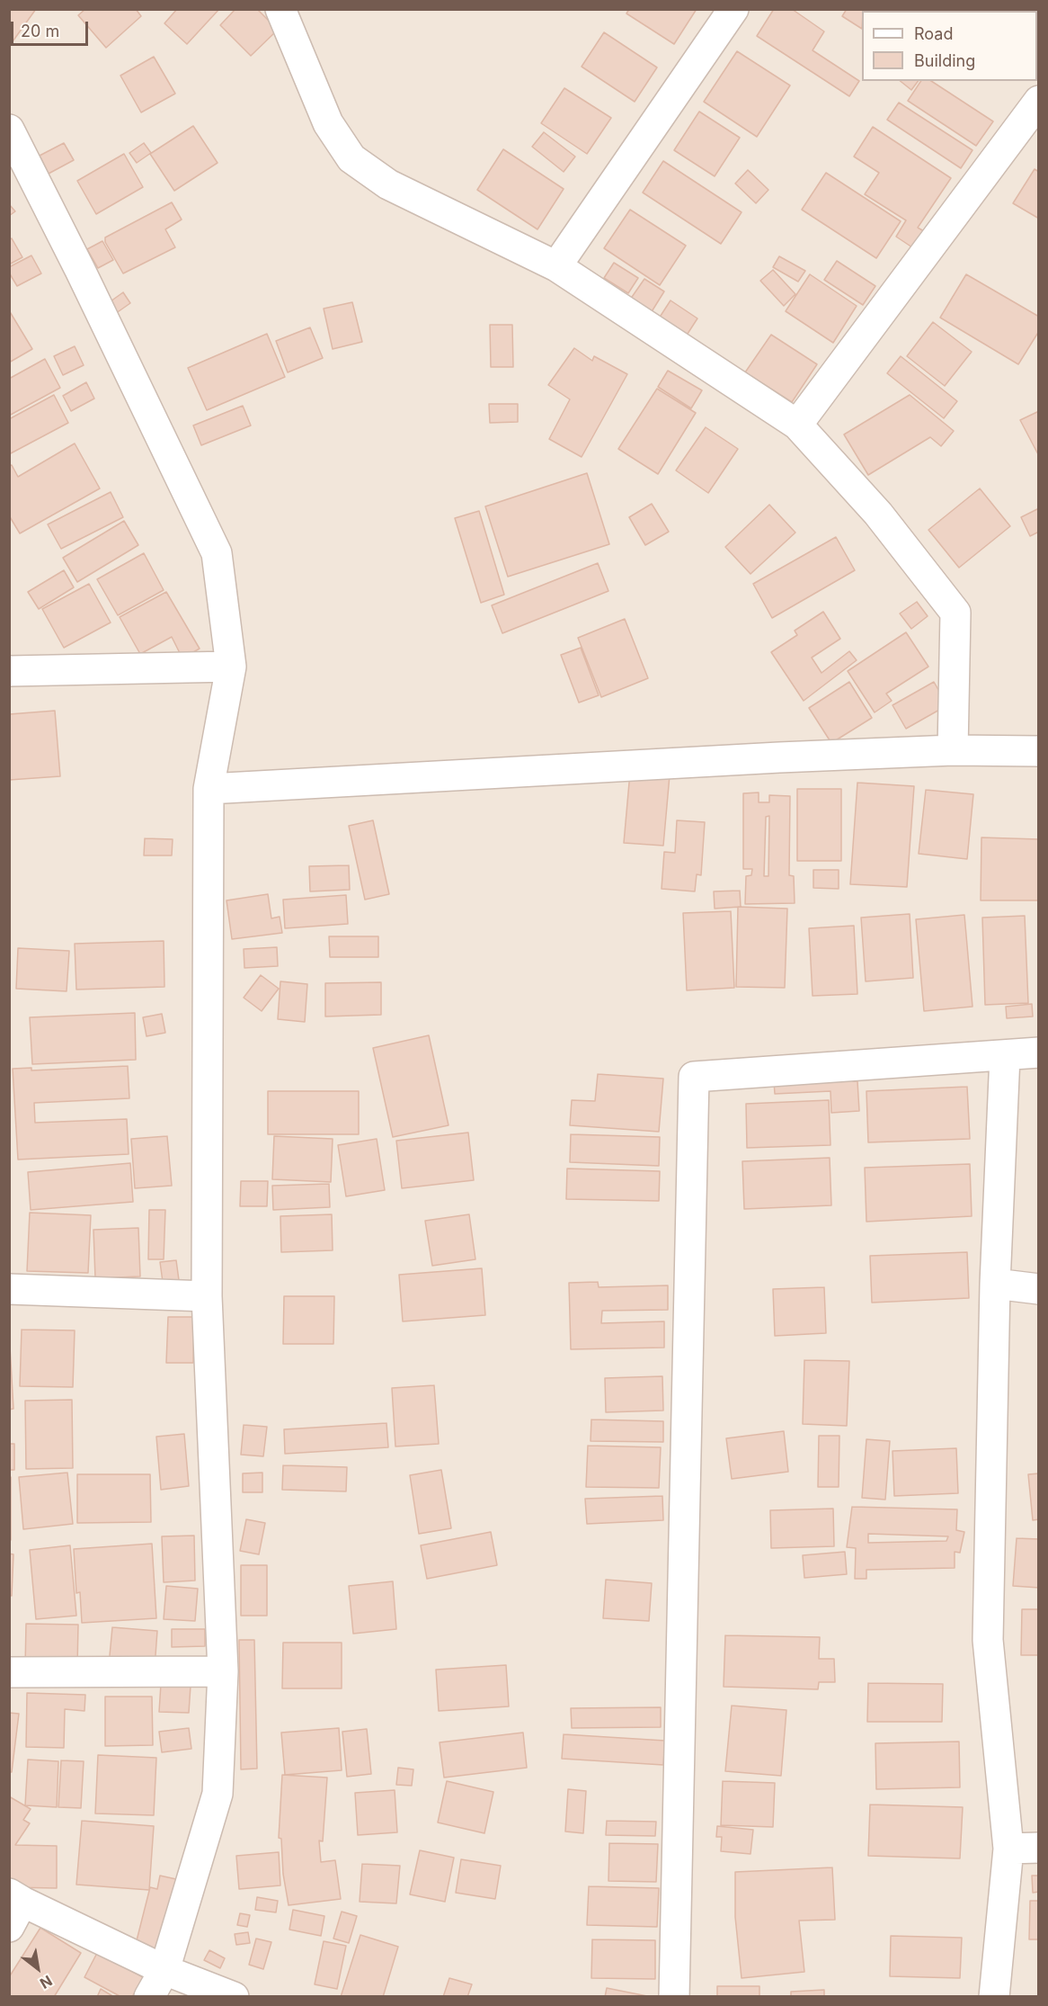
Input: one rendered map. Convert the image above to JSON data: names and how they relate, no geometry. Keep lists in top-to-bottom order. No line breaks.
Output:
{"legend":["Road","Building"],"scale_bar":"20 m","north":"bottom right"}
